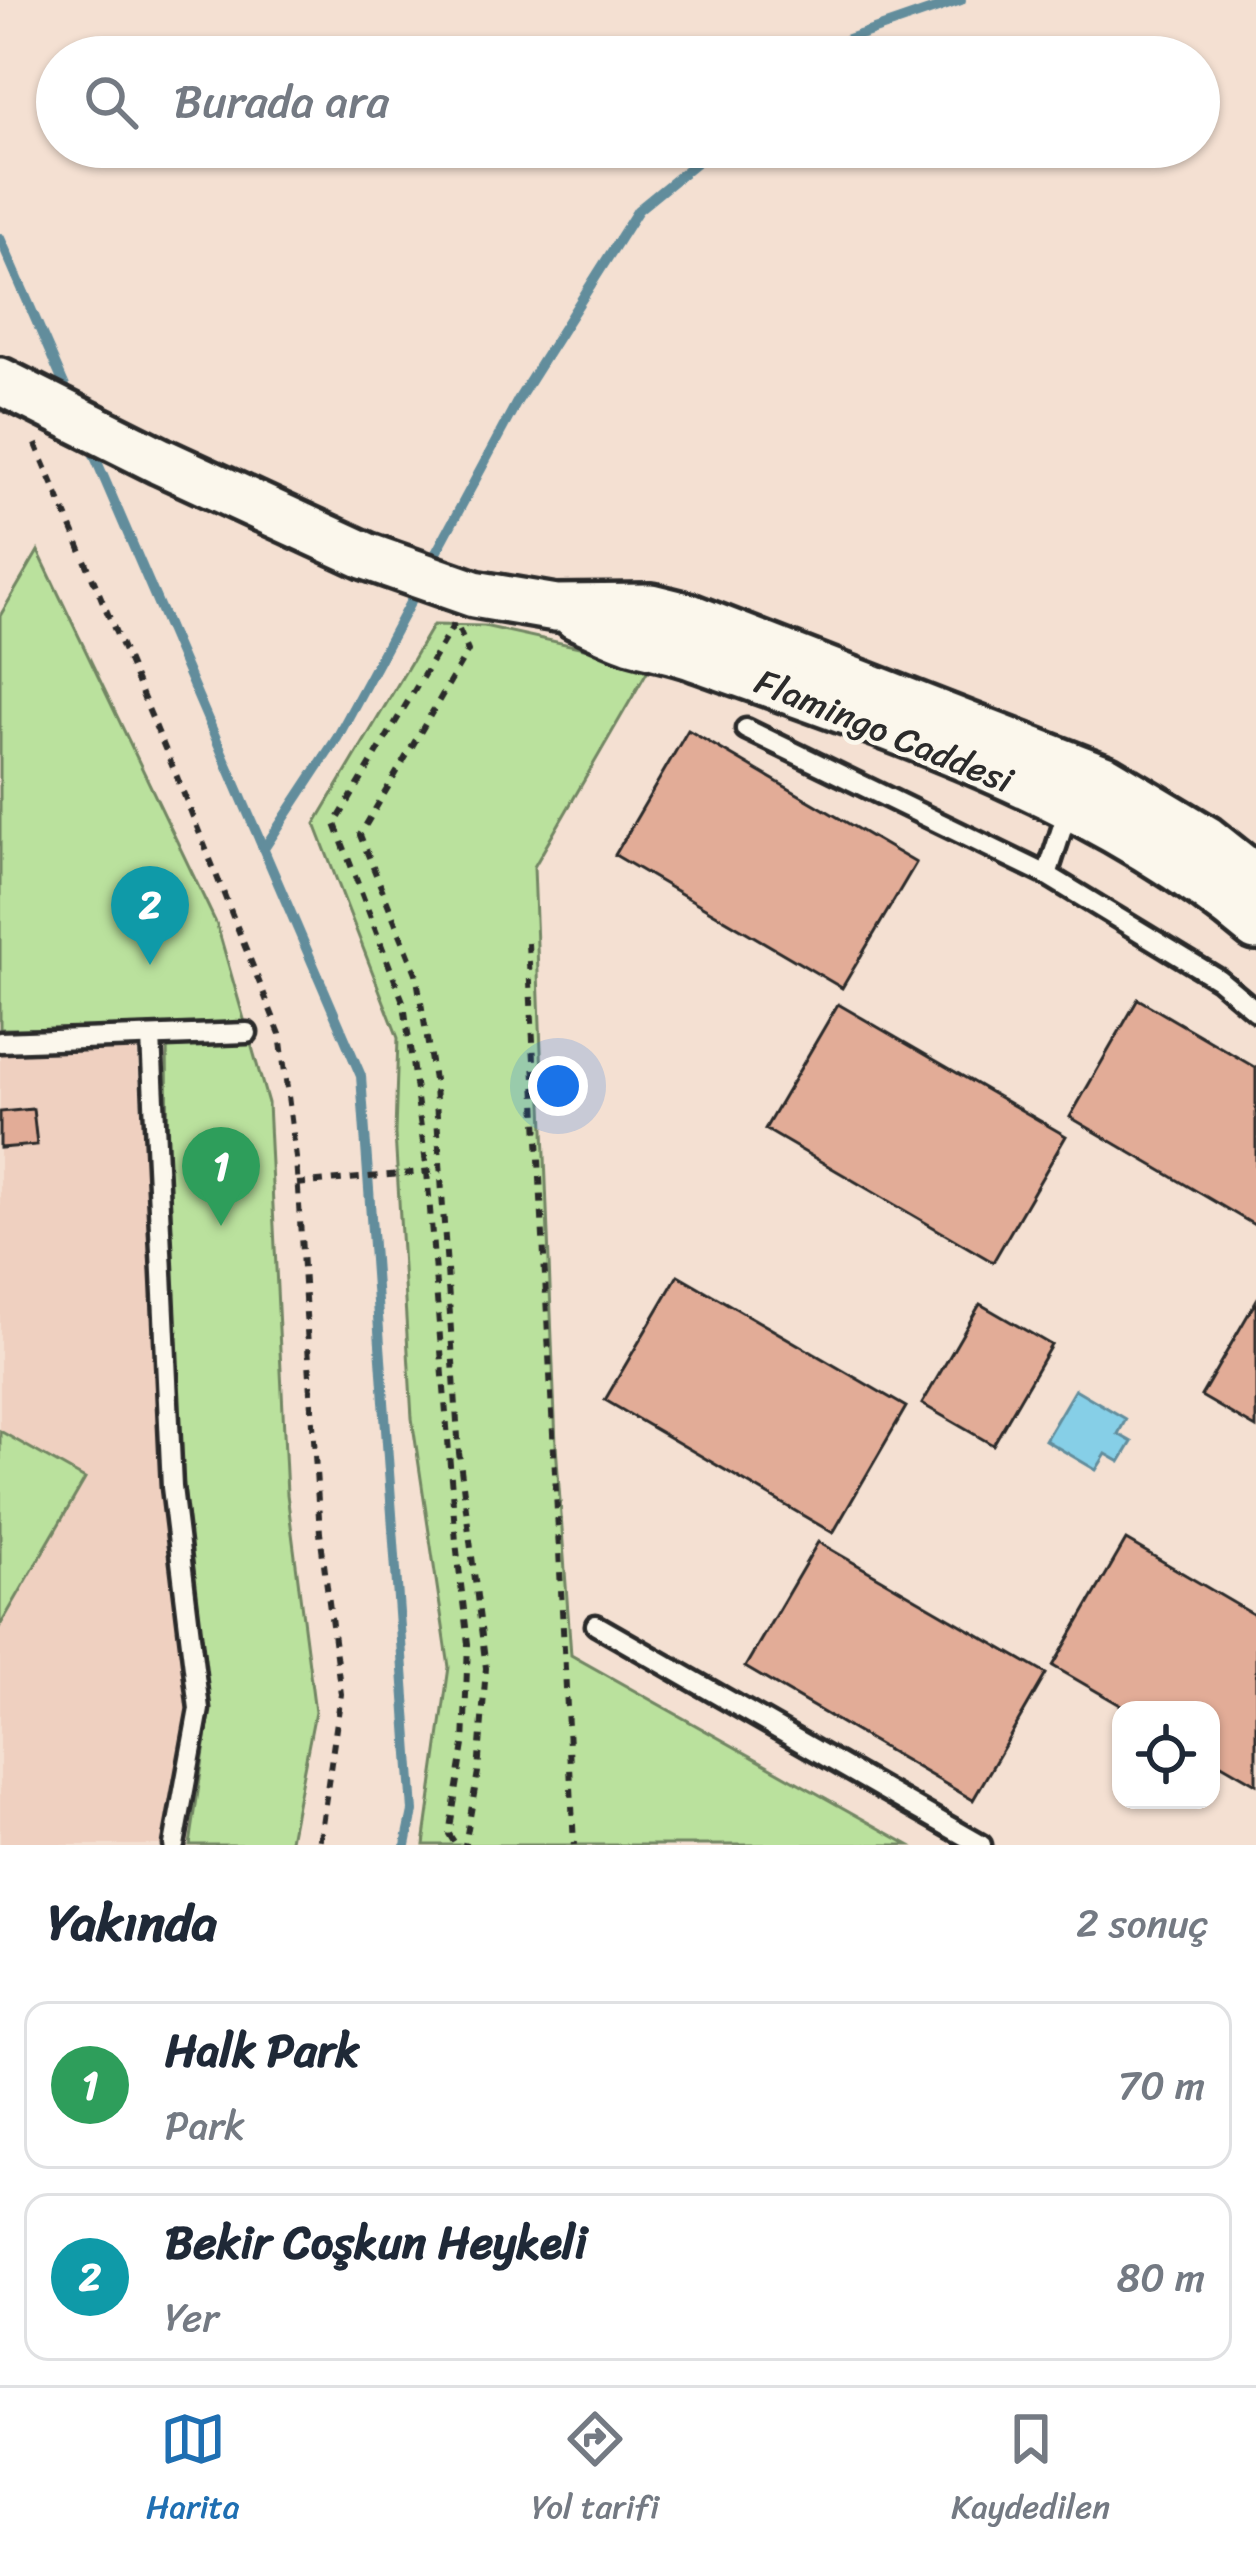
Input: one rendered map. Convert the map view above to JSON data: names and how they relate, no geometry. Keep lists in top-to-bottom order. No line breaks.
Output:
{"streets":{"street":["Flamingo Caddesi"]},"page":{"search":"Burada ara","pins":["2","1"],"heading":["Yakında","2 sonuç"],"list":[{"mark":"1","name":"Halk Park","note":"Park","value":"70 m"},{"mark":"2","name":"Bekir Coşkun Heykeli","note":"Yer","value":"80 m"}],"nav":["Harita","Yol tarifi","Kaydedilen"]}}
